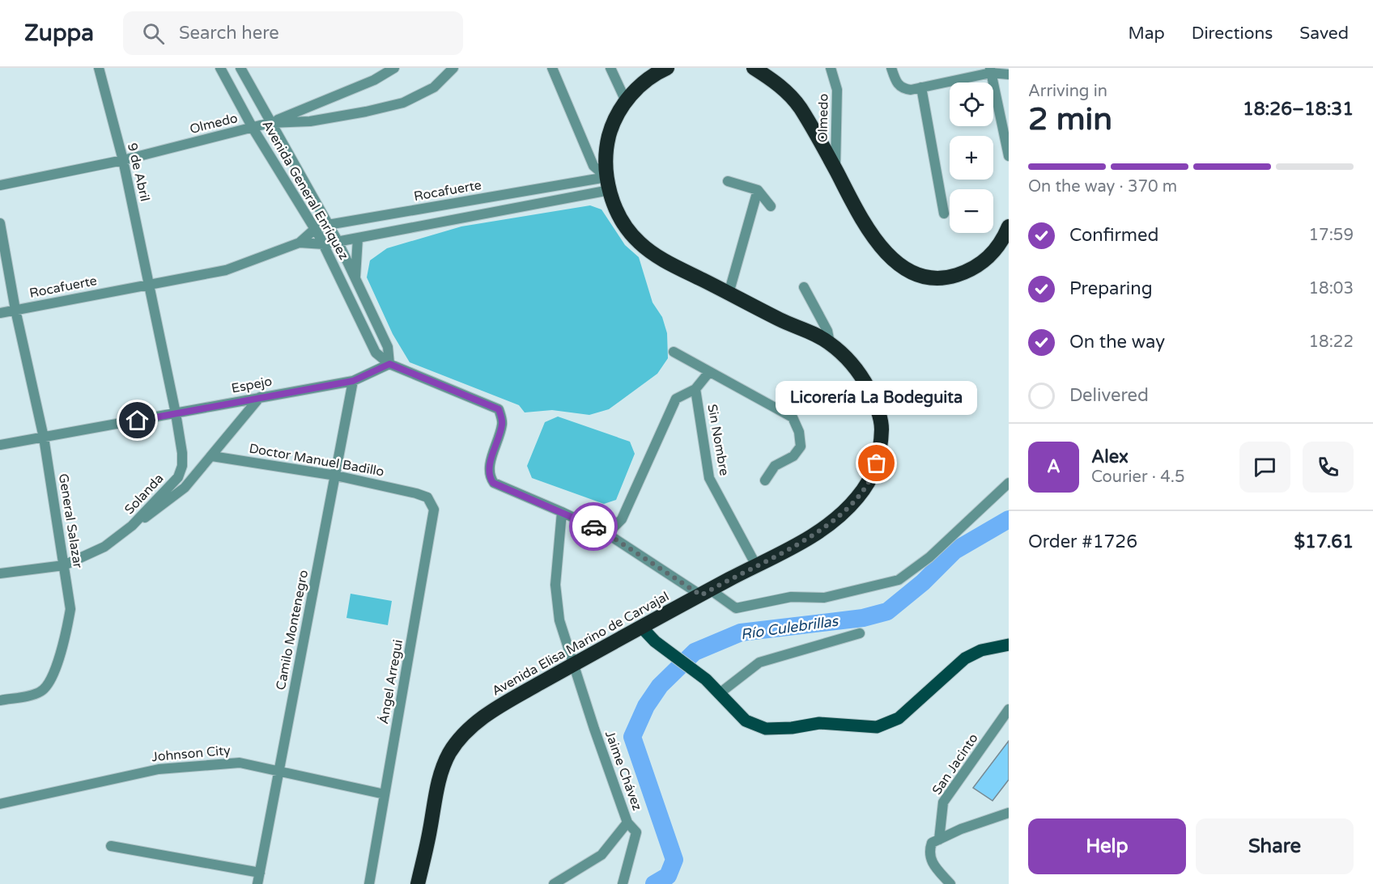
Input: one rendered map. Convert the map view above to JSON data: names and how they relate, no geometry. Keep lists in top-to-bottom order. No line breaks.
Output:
{"streets":{"highway":["Avenida Elisa Marino de Carvajal"],"street":["Olmedo","9 de Abril","Avenida General Enríquez","Rocafuerte","Espejo","Sin Nombre","Doctor Manuel Badillo","Solanda","General Salazar","Camilo Montenegro","Ángel Arregui","Johnson City","San Jacinto","Jaime Chávez"]},"crossings":[["Olmedo","9 de Abril"],["Olmedo","Avenida General Enríquez"],["9 de Abril","Rocafuerte"],["9 de Abril","Solanda"],["Avenida General Enríquez","Rocafuerte"],["Avenida General Enríquez","Espejo"],["Rocafuerte","Solanda"],["Rocafuerte","General Salazar"],["Rocafuerte","Avenida Elisa Marino de Carvajal"],["Espejo","Solanda"],["Espejo","General Salazar"],["Espejo","Camilo Montenegro"],["Sin Nombre","Avenida Elisa Marino de Carvajal"],["Doctor Manuel Badillo","Camilo Montenegro"],["Doctor Manuel Badillo","Ángel Arregui"],["Solanda","General Salazar"],["Camilo Montenegro","Johnson City"],["Avenida Elisa Marino de Carvajal","Jaime Chávez"],["Ángel Arregui","Johnson City"]],"water":["Río Culebrillas"],"places":["Licorería La Bodeguita"],"page":{"header":"Zuppa","search":"Search here","nav":["Map","Directions","Saved"],"heading":["2 min","Arriving in","18:26–18:31"],"panel":["Alex","Courier · 4.5","Order #1726","$17.61"],"map_buttons":["+","−"],"bar":"On the way · 370 m","list":[["Confirmed","17:59"],["Preparing","18:03"],["On the way","18:22"],"Delivered"],"bubble":"Licorería La Bodeguita","round":"A","buttons":["Help","Share"]}}
